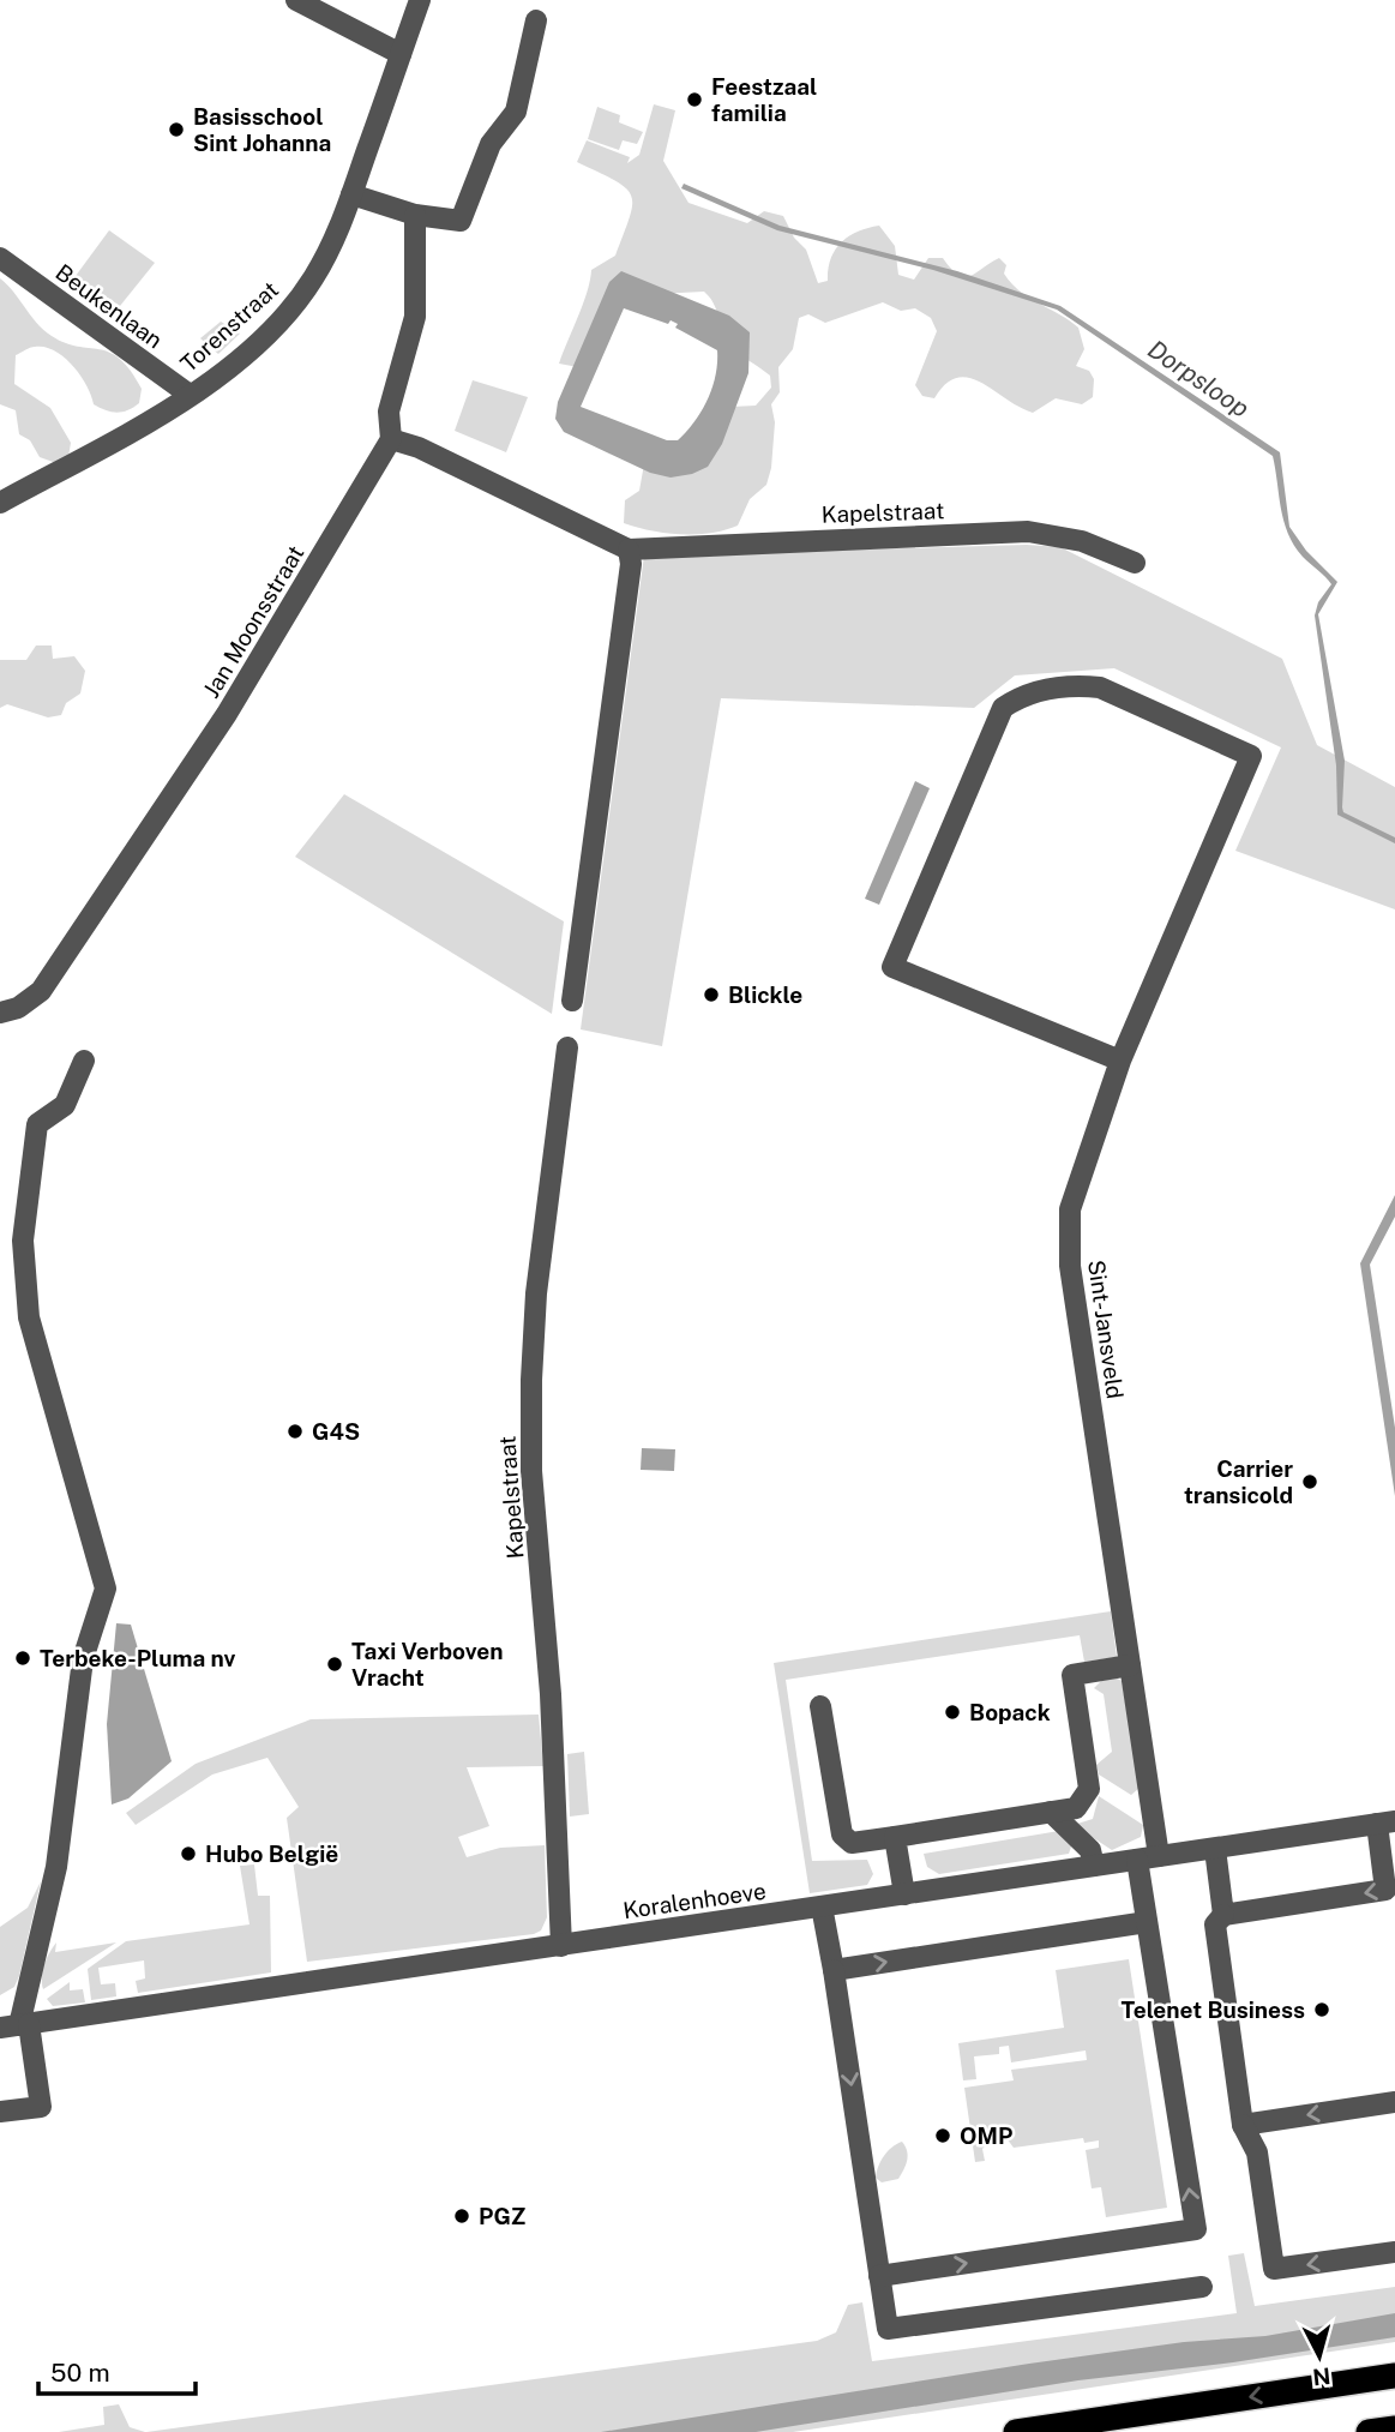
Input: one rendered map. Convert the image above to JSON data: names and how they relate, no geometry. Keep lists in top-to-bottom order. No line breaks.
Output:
{"streets":{"street":["Beukenlaan","Torenstraat","Kapelstraat","Jan Moonsstraat","Sint-Jansveld","Koralenhoeve"]},"crossings":[["Beukenlaan","Torenstraat"],["Kapelstraat","Jan Moonsstraat"],["Kapelstraat","Koralenhoeve"],["Sint-Jansveld","Koralenhoeve"]],"water":["Dorpsloop"],"places":["Feestzaal familia","Basisschool Sint Johanna","Blickle","G4S","Carrier transicold","Terbeke-Pluma nv","Taxi Verboven Vracht","Bopack","Hubo België","Telenet Business","OMP","PGZ"],"scale_bar":"50 m","north":"bottom"}
